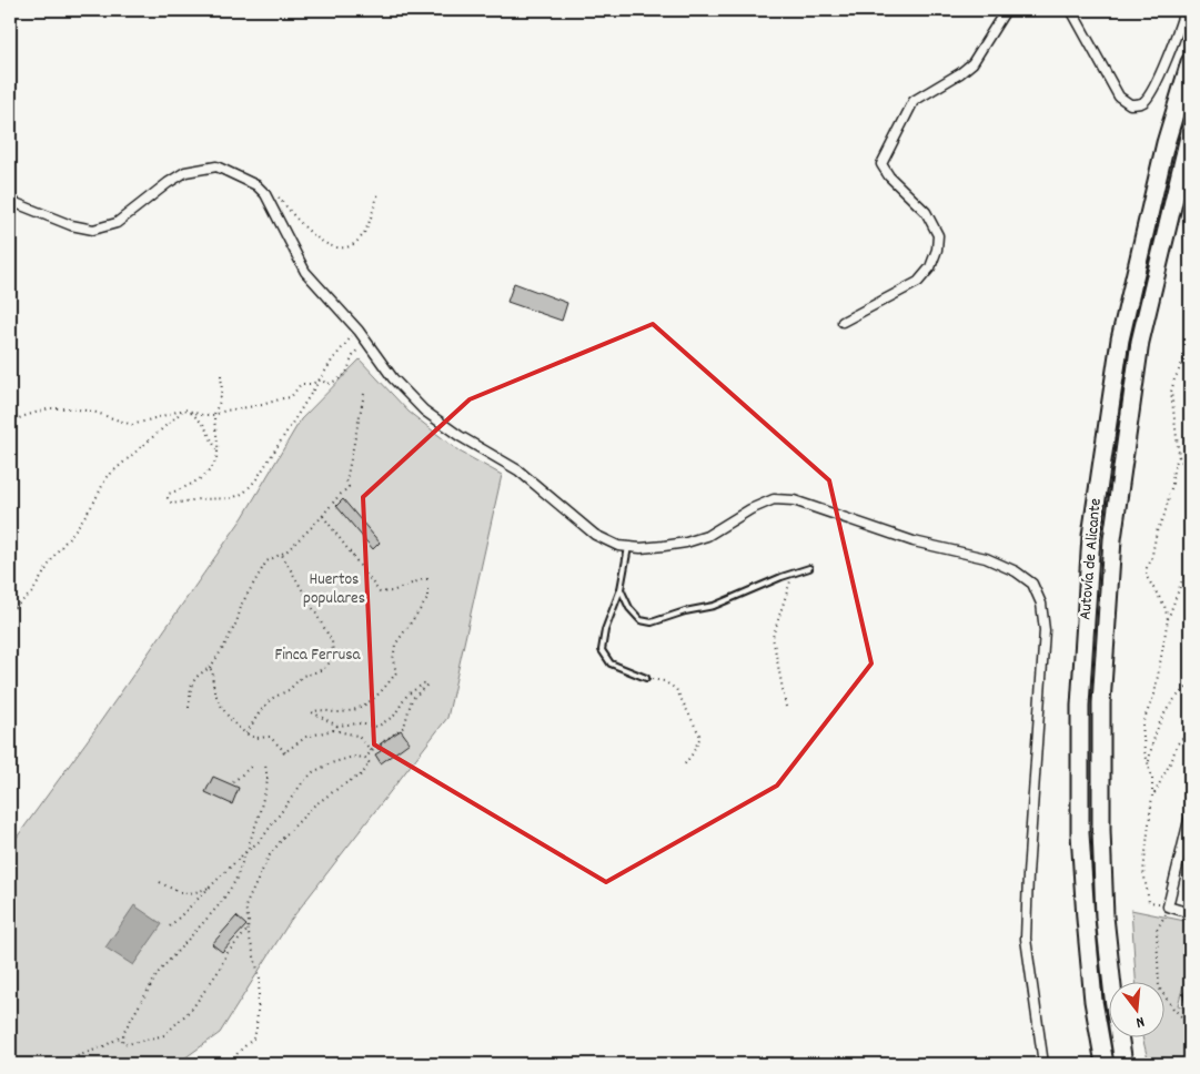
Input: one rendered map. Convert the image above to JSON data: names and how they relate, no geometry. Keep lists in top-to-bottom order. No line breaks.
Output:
{"streets":{"highway":["Autovía de Alicante"]},"parks":["Huertos populares","Finca Ferrusa"],"north":"bottom"}
